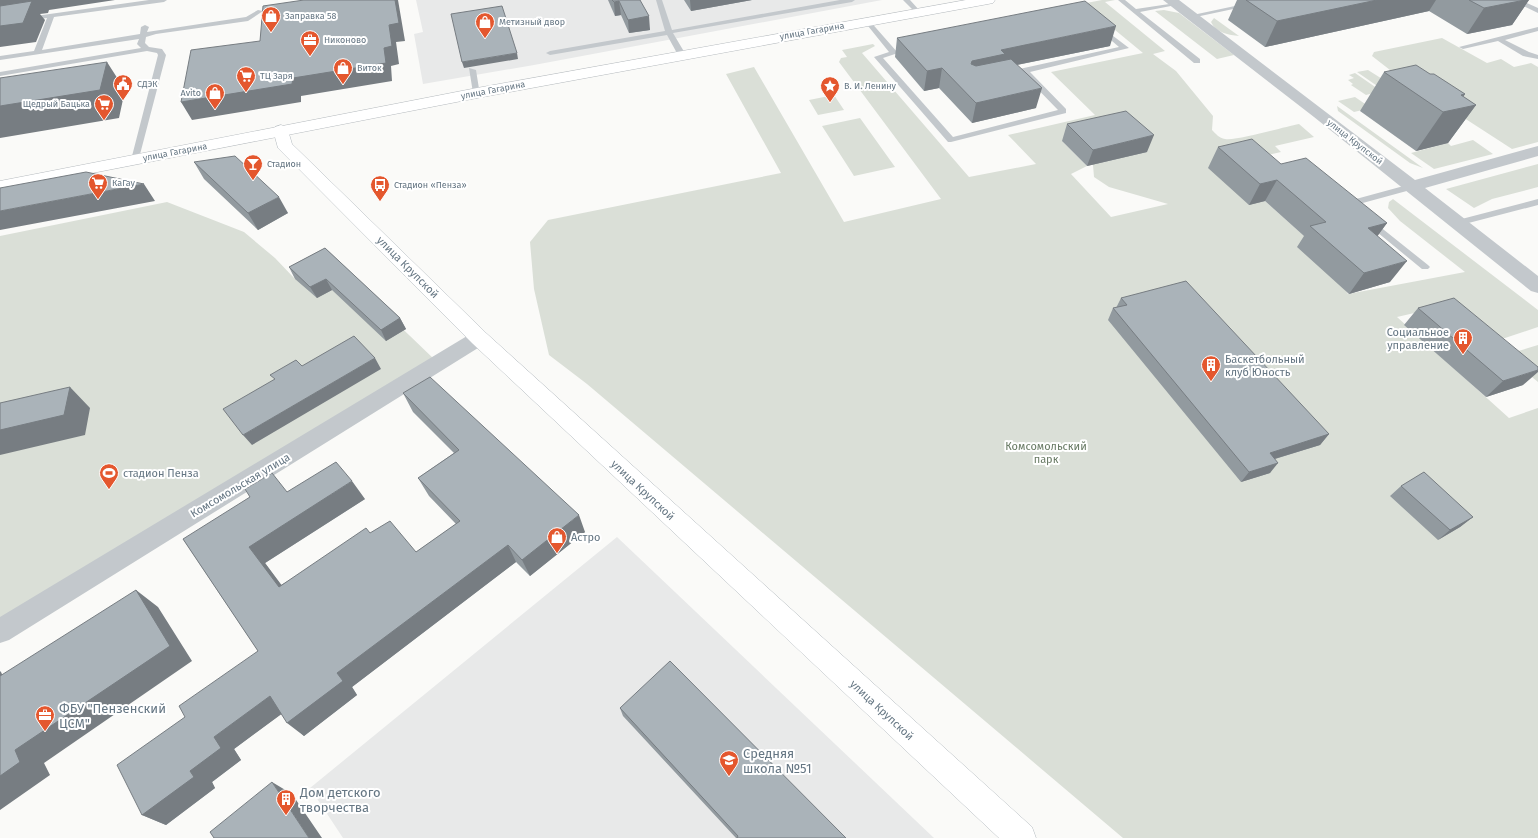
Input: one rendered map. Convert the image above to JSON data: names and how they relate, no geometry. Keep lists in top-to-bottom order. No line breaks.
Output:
{"streets":{"main road":["улица Гагарина","улица Крупской"],"street":["Комсомольская улица"]},"crossings":[["улица Гагарина","улица Крупской"],["улица Крупской","Комсомольская улица"]],"parks":["Комсомольский парк"],"places":{"shop":["Заправка 58","Метизный двор","Виток","Avito","Астро"],"office":["Никоново","ФБУ \"Пензенский ЦСМ\""],"supermarket":["ТЦ Заря","Щедрый Бацька","КаГау"],"public building":["СДЭК"],"place":["В. И. Ленину"],"bar":["Стадион"],"bus stop":["Стадион «Пенза»"],"building":["Социальное управление","Баскетбольный клуб Юность","Дом детского творчества"],"sports":["стадион Пенза"],"school or university":["Средняя школа №51"]}}
